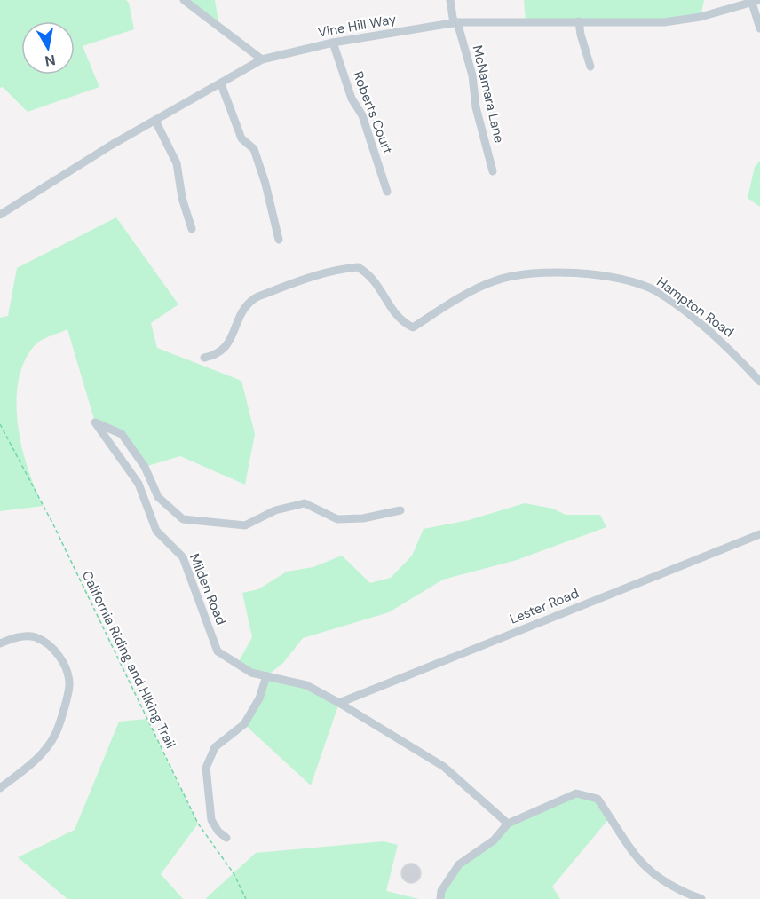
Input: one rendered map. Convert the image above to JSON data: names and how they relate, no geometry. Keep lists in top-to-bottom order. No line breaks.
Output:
{"streets":{"street":["Vine Hill Way","McNamara Lane","Roberts Court","Hampton Road","Milden Road","Lester Road"],"path":["California Riding and HIking Trail"]},"crossings":[["Vine Hill Way","McNamara Lane"],["Vine Hill Way","Roberts Court"],["Milden Road","Lester Road"]],"north":"bottom"}
